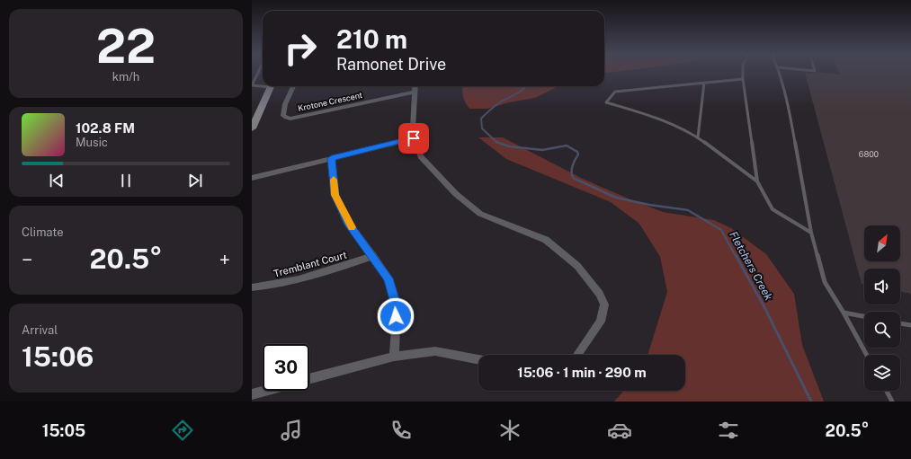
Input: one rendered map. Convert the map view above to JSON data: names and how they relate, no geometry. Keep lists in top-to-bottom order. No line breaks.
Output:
{"streets":{"street":["Krotone Crescent","Tremblant Court"]},"water":["Fletchers Creek"],"house_numbers":["6800"],"north":"top right","page":{"tile":[["22","km/h"],"Climate",["Arrival","15:06"]],"turn":["210 m","Ramonet Drive"],"song":["102.8 FM","Music"],"heat":["−","20.5°","+"],"limit":"30","trip":"15:06 · 1 min · 290 m","tabs":["15:05","20.5°"]}}
